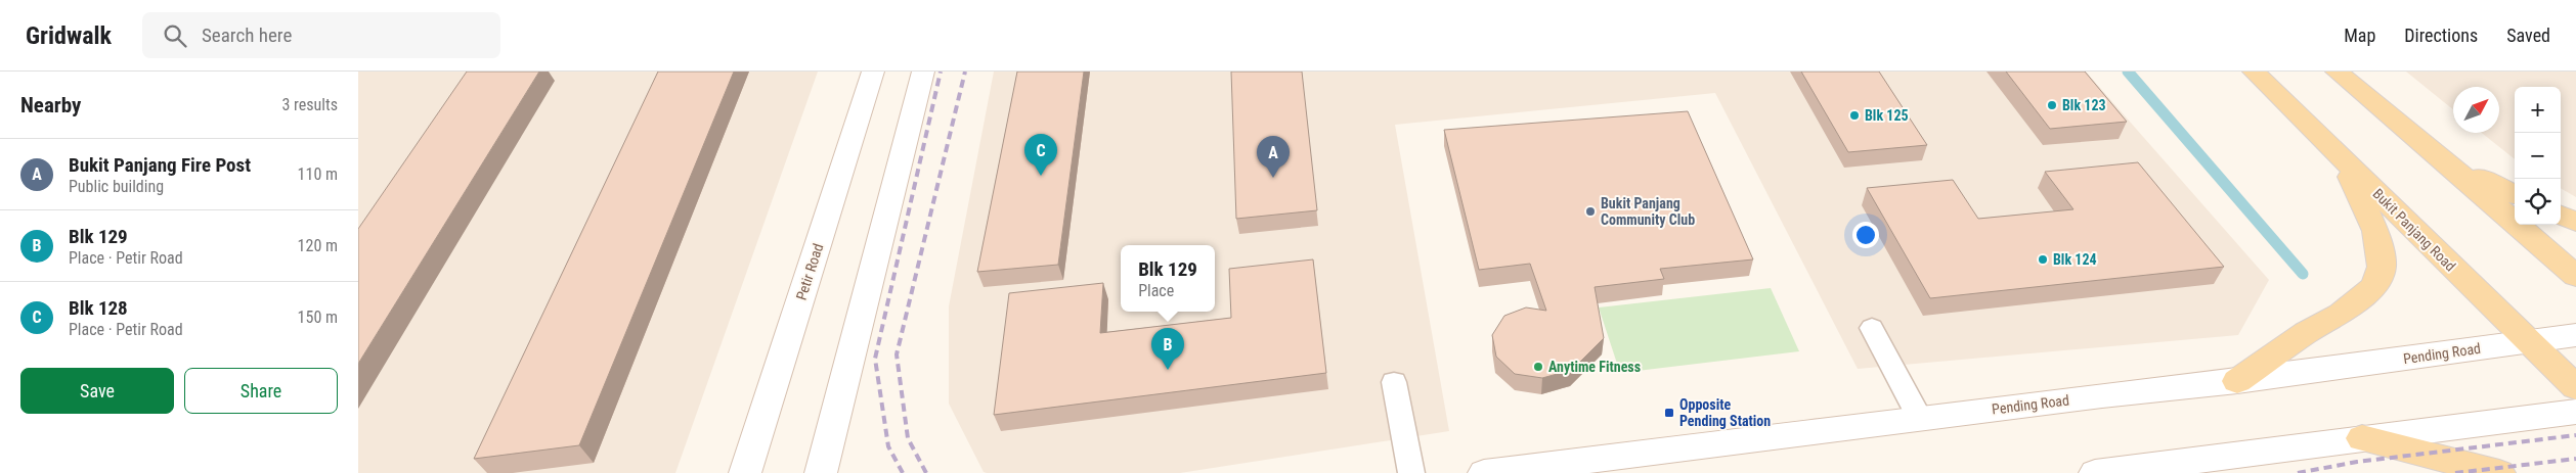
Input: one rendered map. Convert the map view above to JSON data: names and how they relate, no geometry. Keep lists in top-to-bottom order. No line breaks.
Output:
{"streets":{"main road":["Bukit Panjang Road","Petir Road","Pending Road"]},"crossings":[["Bukit Panjang Road","Pending Road"]],"places":{"other":["Blk 123","Blk 125","Bukit Panjang Community Club","Blk 124","Anytime Fitness"],"transit":["Opposite Pending Station"]},"north":"top right","page":{"header":"Gridwalk","search":"Search here","nav":["Map","Directions","Saved"],"heading":["Nearby","3 results"],"map_buttons":["+","−"],"pins":["C","A","B"],"list":[{"mark":"A","name":"Bukit Panjang Fire Post","note":"Public building","value":"110 m"},{"mark":"B","name":"Blk 129","note":"Place · Petir Road","value":"120 m"},{"mark":"C","name":"Blk 128","note":"Place · Petir Road","value":"150 m"}],"popup":["Blk 129","Place"],"buttons":["Save","Share"]}}
